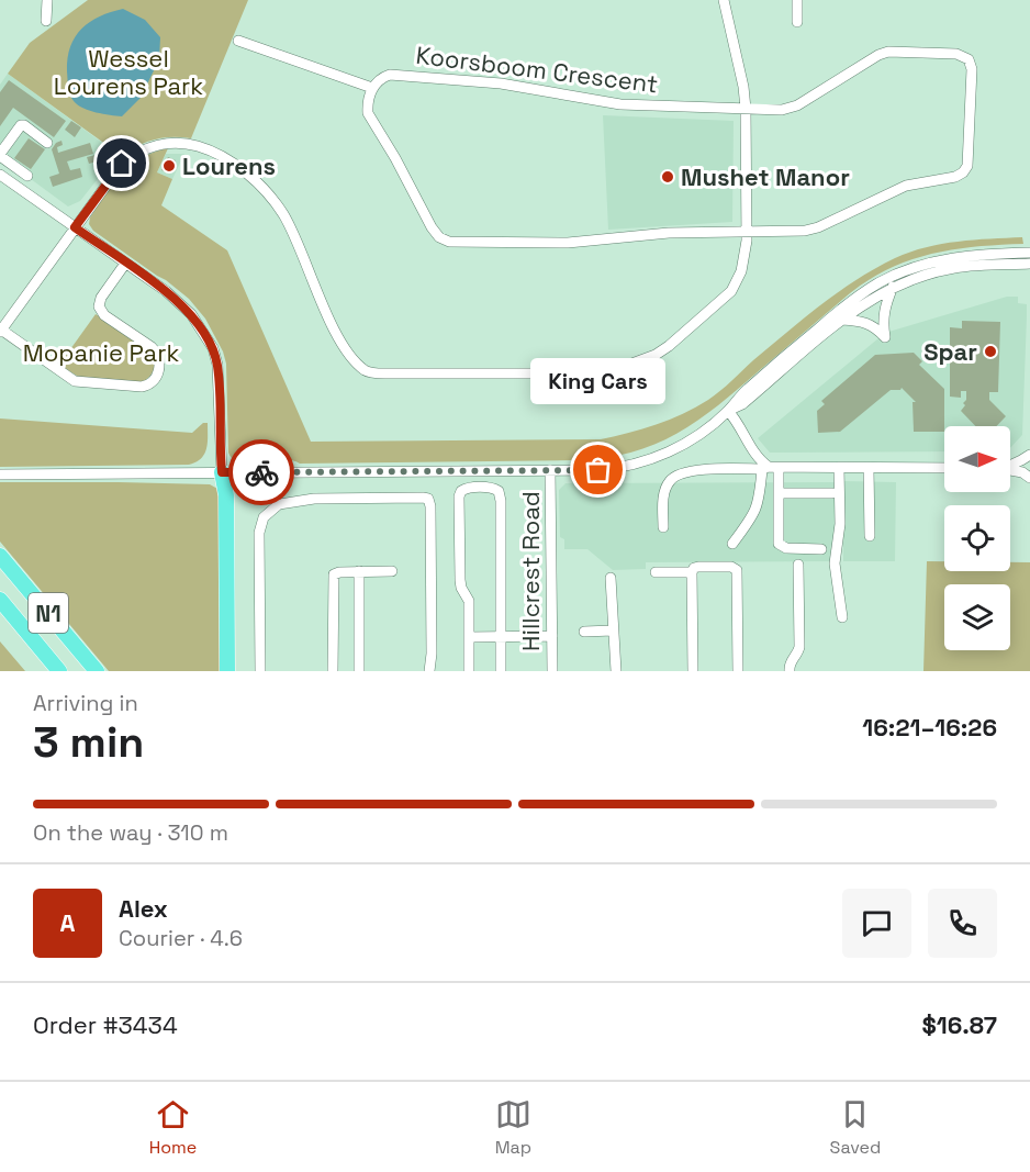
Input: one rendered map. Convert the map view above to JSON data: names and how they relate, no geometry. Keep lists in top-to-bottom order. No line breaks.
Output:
{"streets":{"highway":["N1"],"street":["Koorsboom Crescent","Hillcrest Road"]},"parks":["Wessel Lourens Park","Mopanie Park"],"places":["Lourens","Mushet Manor","Spar","King Cars"],"north":"right","page":{"bubble":"King Cars","heading":["3 min","Arriving in","16:21–16:26"],"panel":["Alex","Courier · 4.6","Order #3434","$16.87"],"bar":"On the way · 310 m","round":"A","tabs":["Home","Map","Saved"]}}
